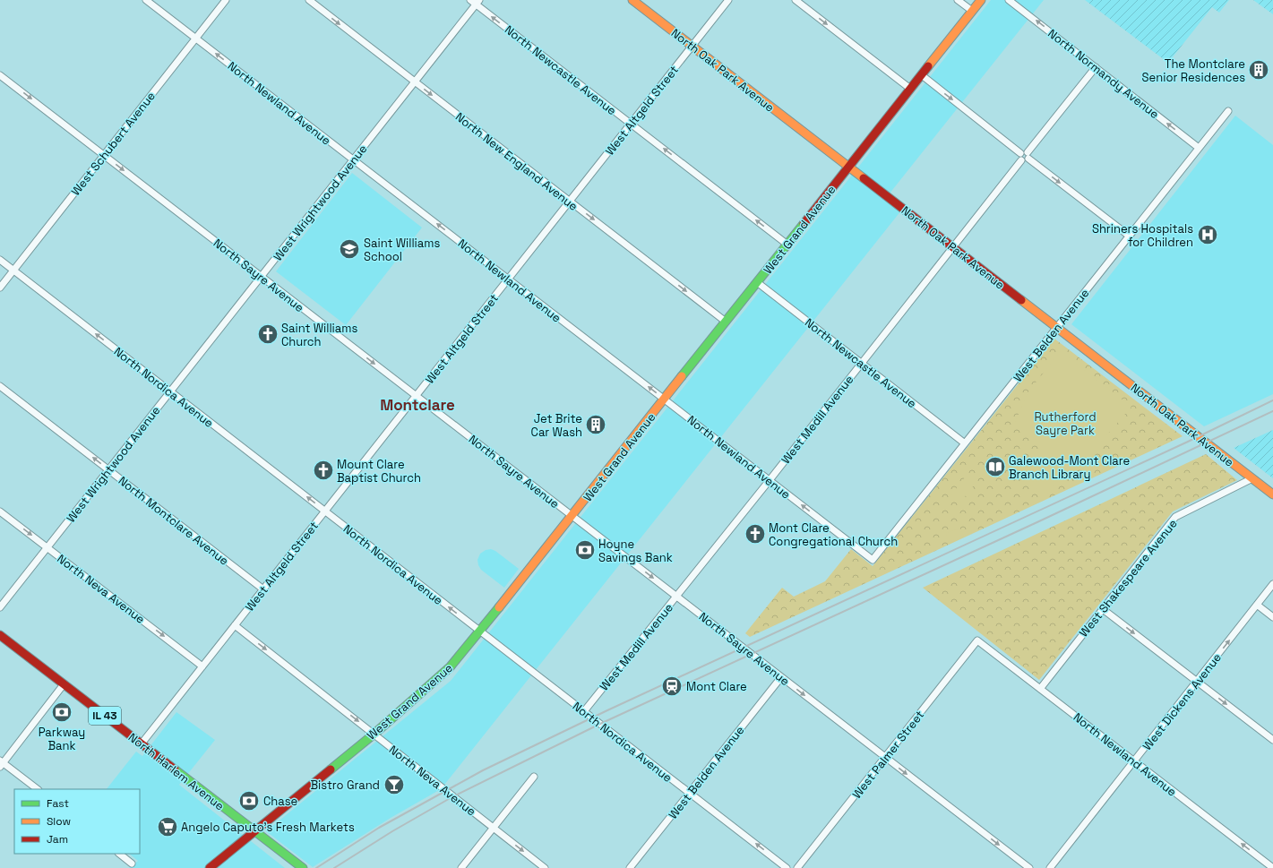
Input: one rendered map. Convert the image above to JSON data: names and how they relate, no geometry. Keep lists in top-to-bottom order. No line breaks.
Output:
{"streets":{"main road":["North Oak Park Avenue","West Grand Avenue","IL 43","North Harlem Avenue"],"street":["North Newcastle Avenue","North Normandy Avenue","North Newland Avenue","West Altgeld Street","West Schubert Avenue","North New England Avenue","West Wrightwood Avenue","North Sayre Avenue","West Belden Avenue","North Nordica Avenue","West Medill Avenue","North Montclare Avenue","West Shakespeare Avenue","North Neva Avenue","West Dickens Avenue","West Palmer Street"]},"crossings":[["North Newcastle Avenue","West Altgeld Street"],["North Newcastle Avenue","West Wrightwood Avenue"],["North Newcastle Avenue","West Grand Avenue"],["North Newcastle Avenue","West Belden Avenue"],["North Newcastle Avenue","West Medill Avenue"],["North Oak Park Avenue","West Altgeld Street"],["North Oak Park Avenue","West Grand Avenue"],["North Oak Park Avenue","West Belden Avenue"],["North Oak Park Avenue","West Medill Avenue"],["North Oak Park Avenue","West Shakespeare Avenue"],["North Normandy Avenue","West Belden Avenue"],["North Normandy Avenue","West Medill Avenue"],["North Newland Avenue","West Altgeld Street"],["North Newland Avenue","West Schubert Avenue"],["North Newland Avenue","West Wrightwood Avenue"],["North Newland Avenue","West Grand Avenue"],["North Newland Avenue","West Belden Avenue"],["North Newland Avenue","West Medill Avenue"],["North Newland Avenue","West Shakespeare Avenue"],["North Newland Avenue","West Dickens Avenue"],["North Newland Avenue","West Palmer Street"],["West Altgeld Street","North New England Avenue"],["West Altgeld Street","North Sayre Avenue"],["West Altgeld Street","North Nordica Avenue"],["West Altgeld Street","North Montclare Avenue"],["West Altgeld Street","North Neva Avenue"],["West Altgeld Street","North Harlem Avenue"],["West Schubert Avenue","North Sayre Avenue"],["West Schubert Avenue","North Nordica Avenue"],["North New England Avenue","West Wrightwood Avenue"],["North New England Avenue","West Grand Avenue"],["West Wrightwood Avenue","North Sayre Avenue"],["West Wrightwood Avenue","North Nordica Avenue"],["West Wrightwood Avenue","North Montclare Avenue"],["West Wrightwood Avenue","North Neva Avenue"],["West Grand Avenue","North Sayre Avenue"],["West Grand Avenue","North Nordica Avenue"],["West Grand Avenue","North Neva Avenue"],["West Grand Avenue","North Harlem Avenue"],["North Sayre Avenue","West Belden Avenue"],["North Sayre Avenue","West Medill Avenue"],["North Sayre Avenue","West Palmer Street"],["West Belden Avenue","North Nordica Avenue"],["North Nordica Avenue","West Medill Avenue"]],"one_way":["North Newcastle Avenue","North Normandy Avenue","North Newland Avenue","North New England Avenue","North Sayre Avenue","North Nordica Avenue","North Montclare Avenue","North Neva Avenue"],"districts":["Montclare"],"parks":["Rutherford Sayre Park"],"places":{"building":["The Montclare Senior Residences","Jet Brite Car Wash"],"hospital":["Shriners Hospitals for Children"],"school or university":["Saint Williams School"],"church":["Saint Williams Church","Mount Clare Baptist Church","Mont Clare Congregational Church"],"library":["Galewood-Mont Clare Branch Library"],"bank":["Hoyne Savings Bank","Parkway Bank","Chase"],"station":["Mont Clare"],"bar":["Bistro Grand"],"supermarket":["Angelo Caputo's Fresh Markets"]},"legend":["Fast","Slow","Jam"]}
